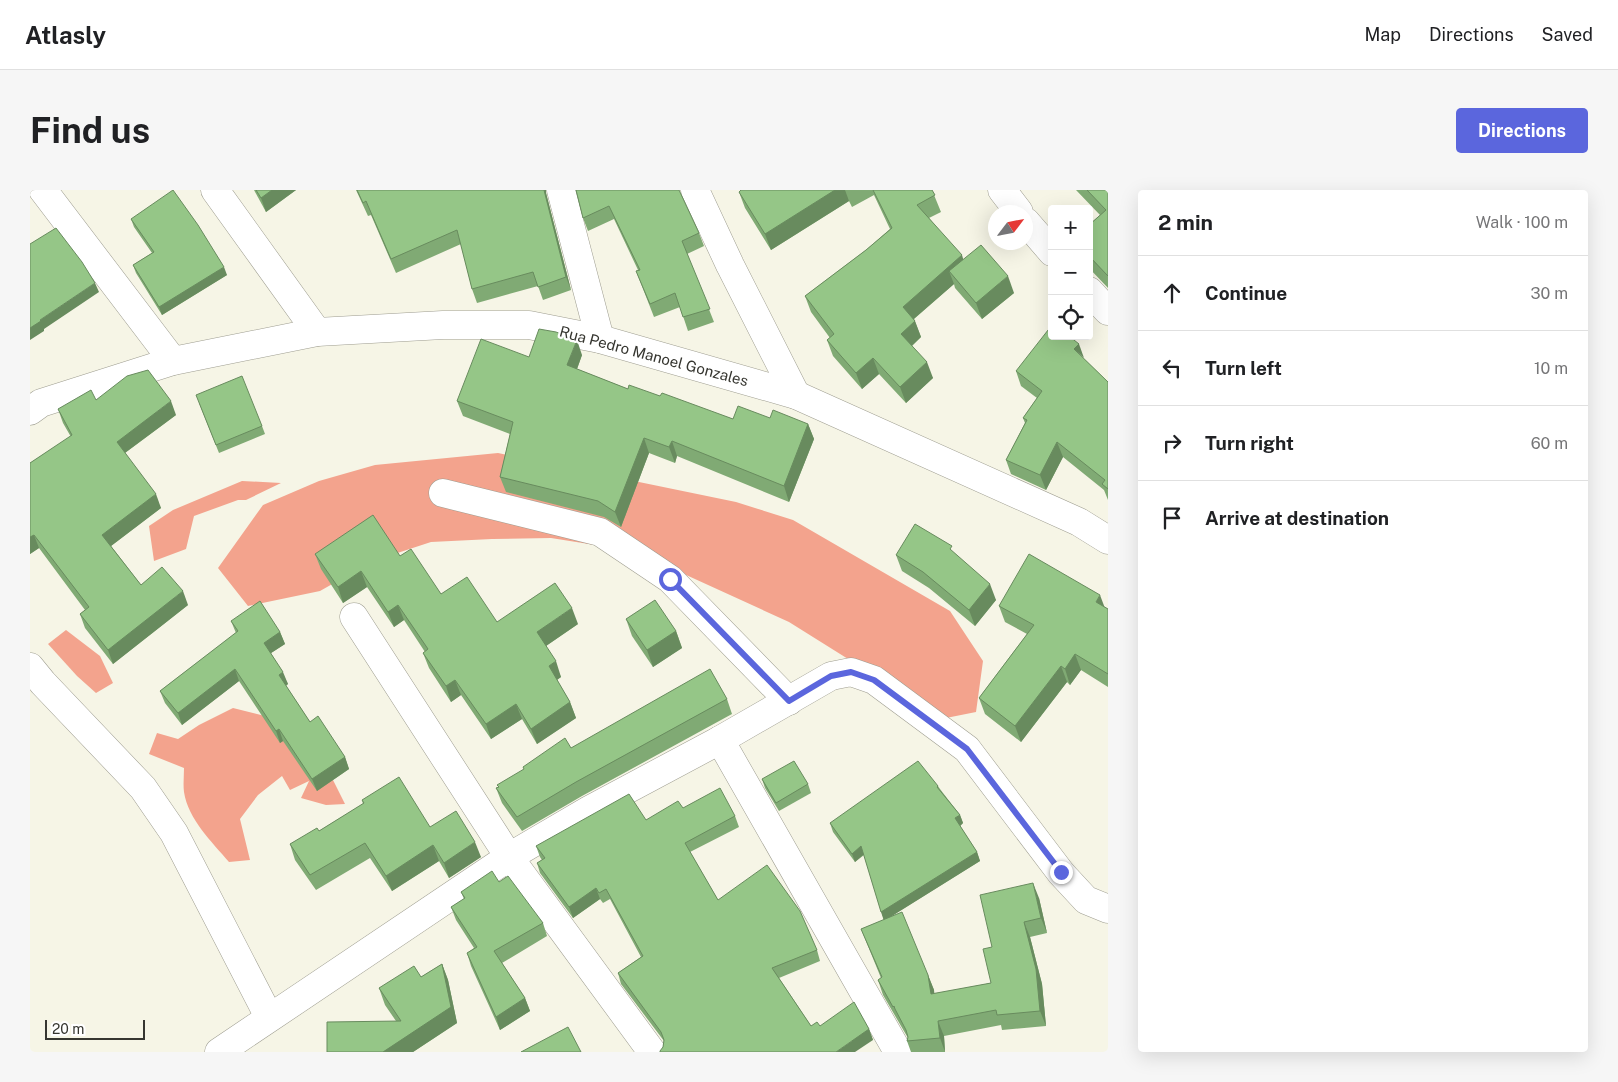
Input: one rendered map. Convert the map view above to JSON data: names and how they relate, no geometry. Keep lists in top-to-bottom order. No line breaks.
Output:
{"streets":{"street":["Rua Pedro Manoel Gonzales"]},"scale_bar":"20 m","north":"top right","page":{"header":"Atlasly","nav":["Map","Directions","Saved"],"buttons":"Directions","title":"Find us","heading":["2 min","Walk · 100 m"],"map_buttons":["+","−"],"list":[["Continue","30 m"],["Turn left","10 m"],["Turn right","60 m"],"Arrive at destination"],"scale":"20 m"}}
